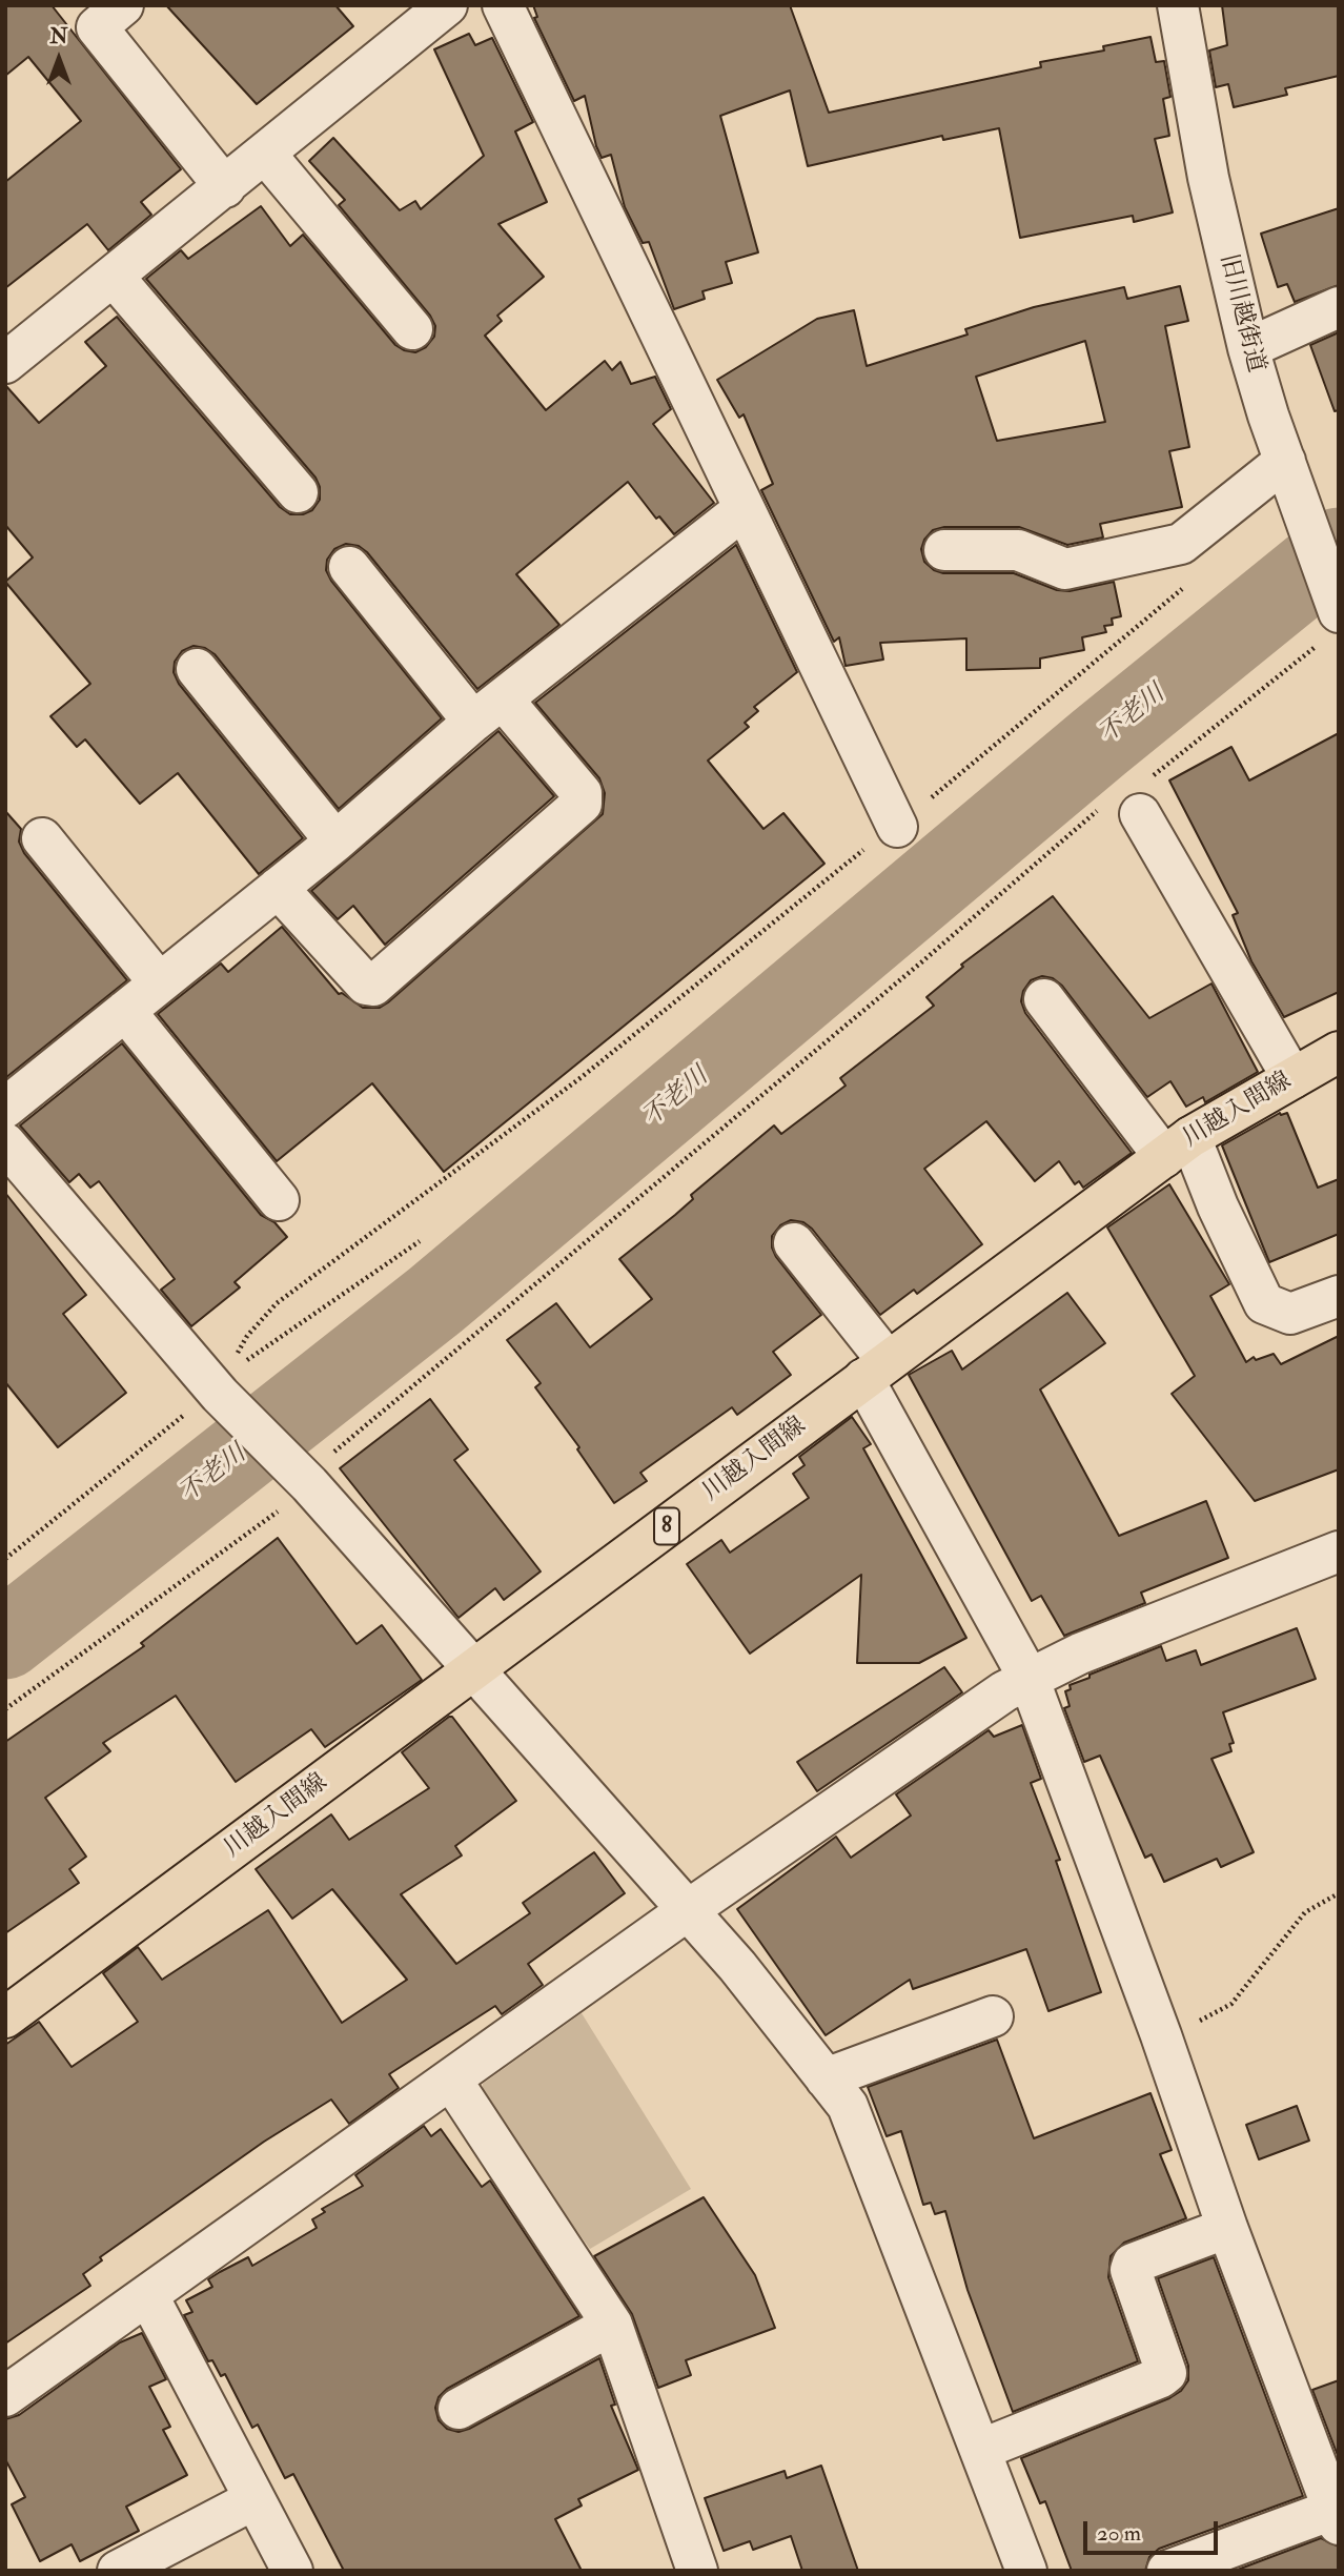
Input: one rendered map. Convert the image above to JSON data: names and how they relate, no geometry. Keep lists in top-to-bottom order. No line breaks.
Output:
{"streets":{"main road":["川越入間線","8"],"street":["旧川越街道"]},"water":["不老川"],"scale_bar":"20 m","north":"top"}
